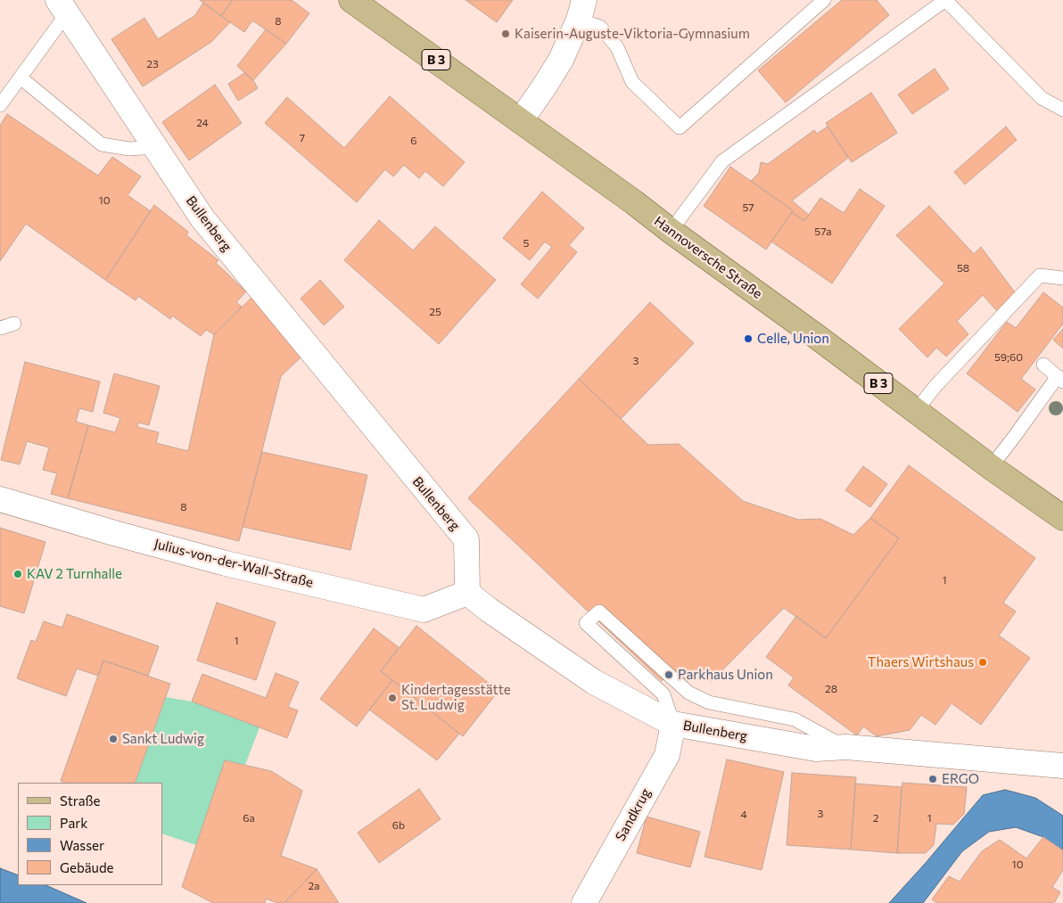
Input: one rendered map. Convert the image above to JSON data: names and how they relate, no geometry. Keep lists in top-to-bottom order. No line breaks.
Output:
{"streets":{"main road":["B 3","Hannoversche Straße"],"street":["Bullenberg","Julius-von-der-Wall-Straße","Sandkrug"]},"crossings":[["Bullenberg","Julius-von-der-Wall-Straße"],["Bullenberg","Sandkrug"]],"places":["Kaiserin-Auguste-Viktoria-Gymnasium","Celle, Union","KAV 2 Turnhalle","Thaers Wirtshaus","Parkhaus Union","Kindertagesstätte St. Ludwig","Sankt Ludwig","ERGO"],"house_numbers":["8","23","24","7","6","10","57","57a","5","58","25","59;60","3","8","1","1","28","3","4","6a","2","1","6b","10","2a"],"legend":["Straße","Park","Wasser","Gebäude"]}
